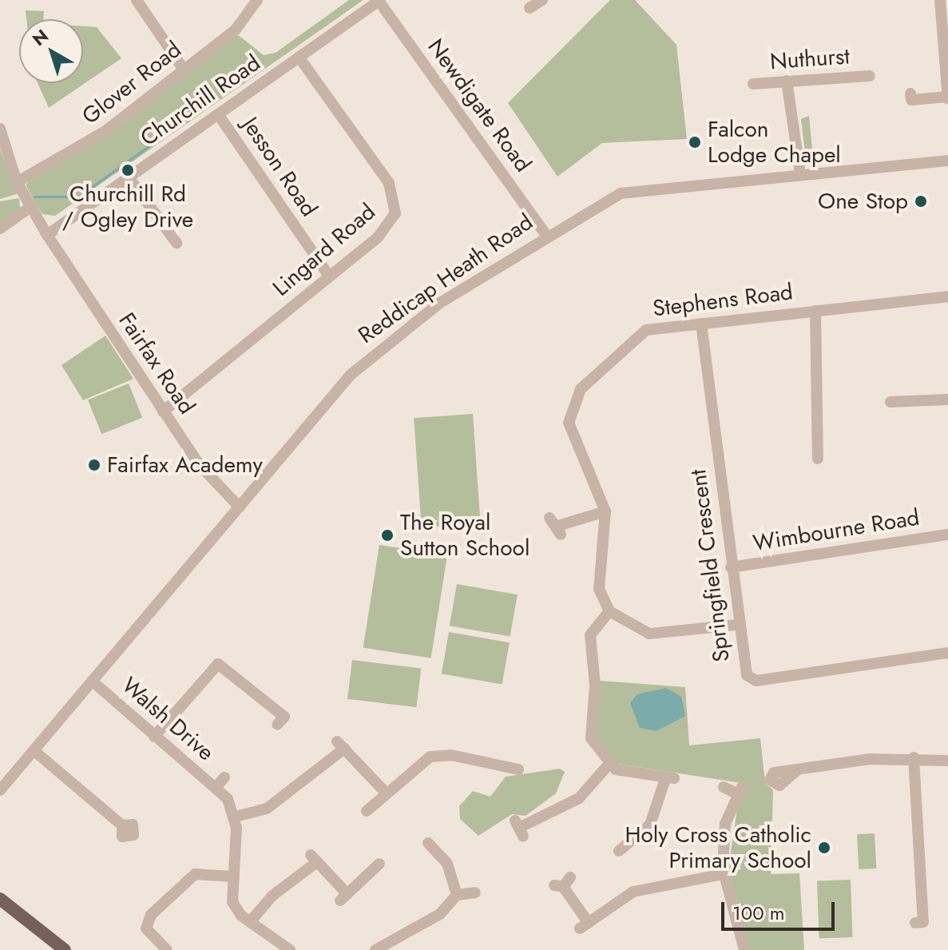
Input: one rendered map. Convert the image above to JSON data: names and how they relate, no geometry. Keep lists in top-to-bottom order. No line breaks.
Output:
{"streets":{"street":["Nuthurst","Glover Road","Churchill Road","Newdigate Road","Jesson Road","Lingard Road","Reddicap Heath Road","Stephens Road","Fairfax Road","Wimbourne Road","Springfield Crescent","Walsh Drive"]},"crossings":[["Glover Road","Fairfax Road"],["Churchill Road","Newdigate Road"],["Churchill Road","Jesson Road"],["Churchill Road","Lingard Road"],["Churchill Road","Fairfax Road"],["Newdigate Road","Reddicap Heath Road"],["Jesson Road","Lingard Road"],["Lingard Road","Fairfax Road"],["Reddicap Heath Road","Fairfax Road"],["Reddicap Heath Road","Walsh Drive"],["Stephens Road","Springfield Crescent"],["Wimbourne Road","Springfield Crescent"]],"places":["Falcon Lodge Chapel","Churchill Rd / Ogley Drive","One Stop","Fairfax Academy","The Royal Sutton School","Holy Cross Catholic Primary School"],"scale_bar":"100 m","north":"top left"}
